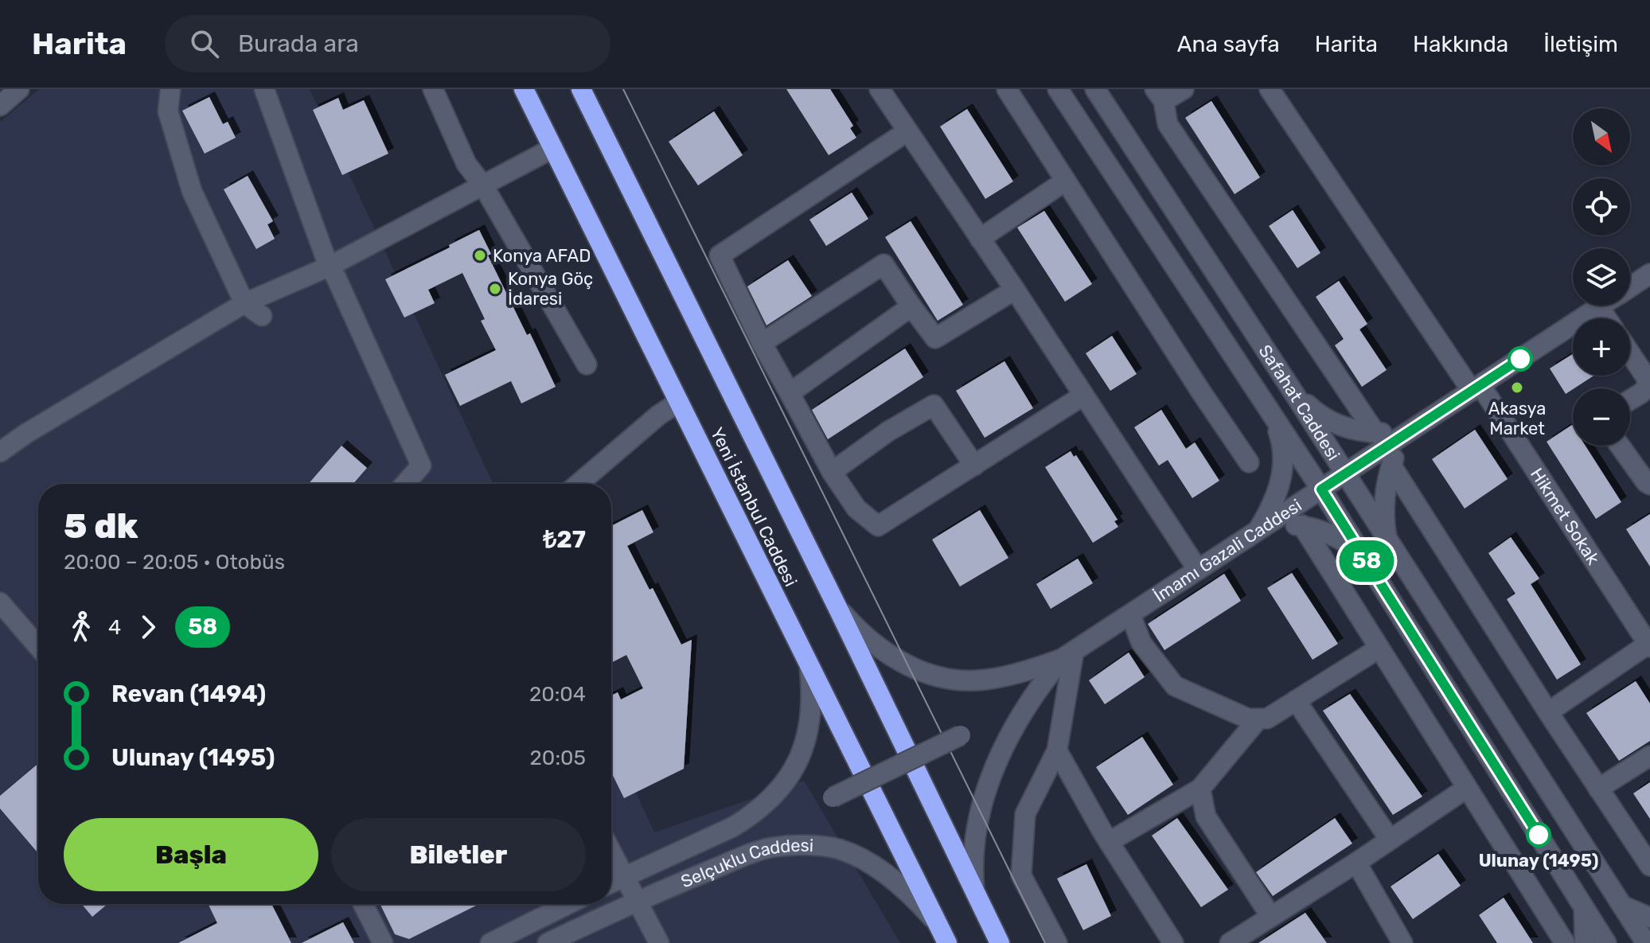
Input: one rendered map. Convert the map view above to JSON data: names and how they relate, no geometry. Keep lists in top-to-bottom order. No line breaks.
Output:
{"streets":{"highway":["Yeni İstanbul Caddesi"],"street":["Safahat Caddesi","Hikmet Sokak","İmamı Gazali Caddesi","Selçuklu Caddesi"]},"crossings":[["Safahat Caddesi","İmamı Gazali Caddesi"],["Yeni İstanbul Caddesi","Selçuklu Caddesi"],["Hikmet Sokak","İmamı Gazali Caddesi"]],"places":["Konya AFAD","Konya Göç İdaresi","Akasya Market","Ulunay (1495)"],"lines":["bus line 58"],"north":"bottom right","page":{"header":"Harita","search":"Burada ara","nav":["Ana sayfa","Harita","Hakkında","İletişim"],"on_map":"58","map_buttons":["+","−"],"heading":["5 dk","20:00 – 20:05 · Otobüs","₺27"],"legs":["4","58"],"list":[{"name":"Revan (1494)","value":"20:04"},{"name":"Ulunay (1495)","value":"20:05"}],"buttons":["Başla","Biletler"]}}
